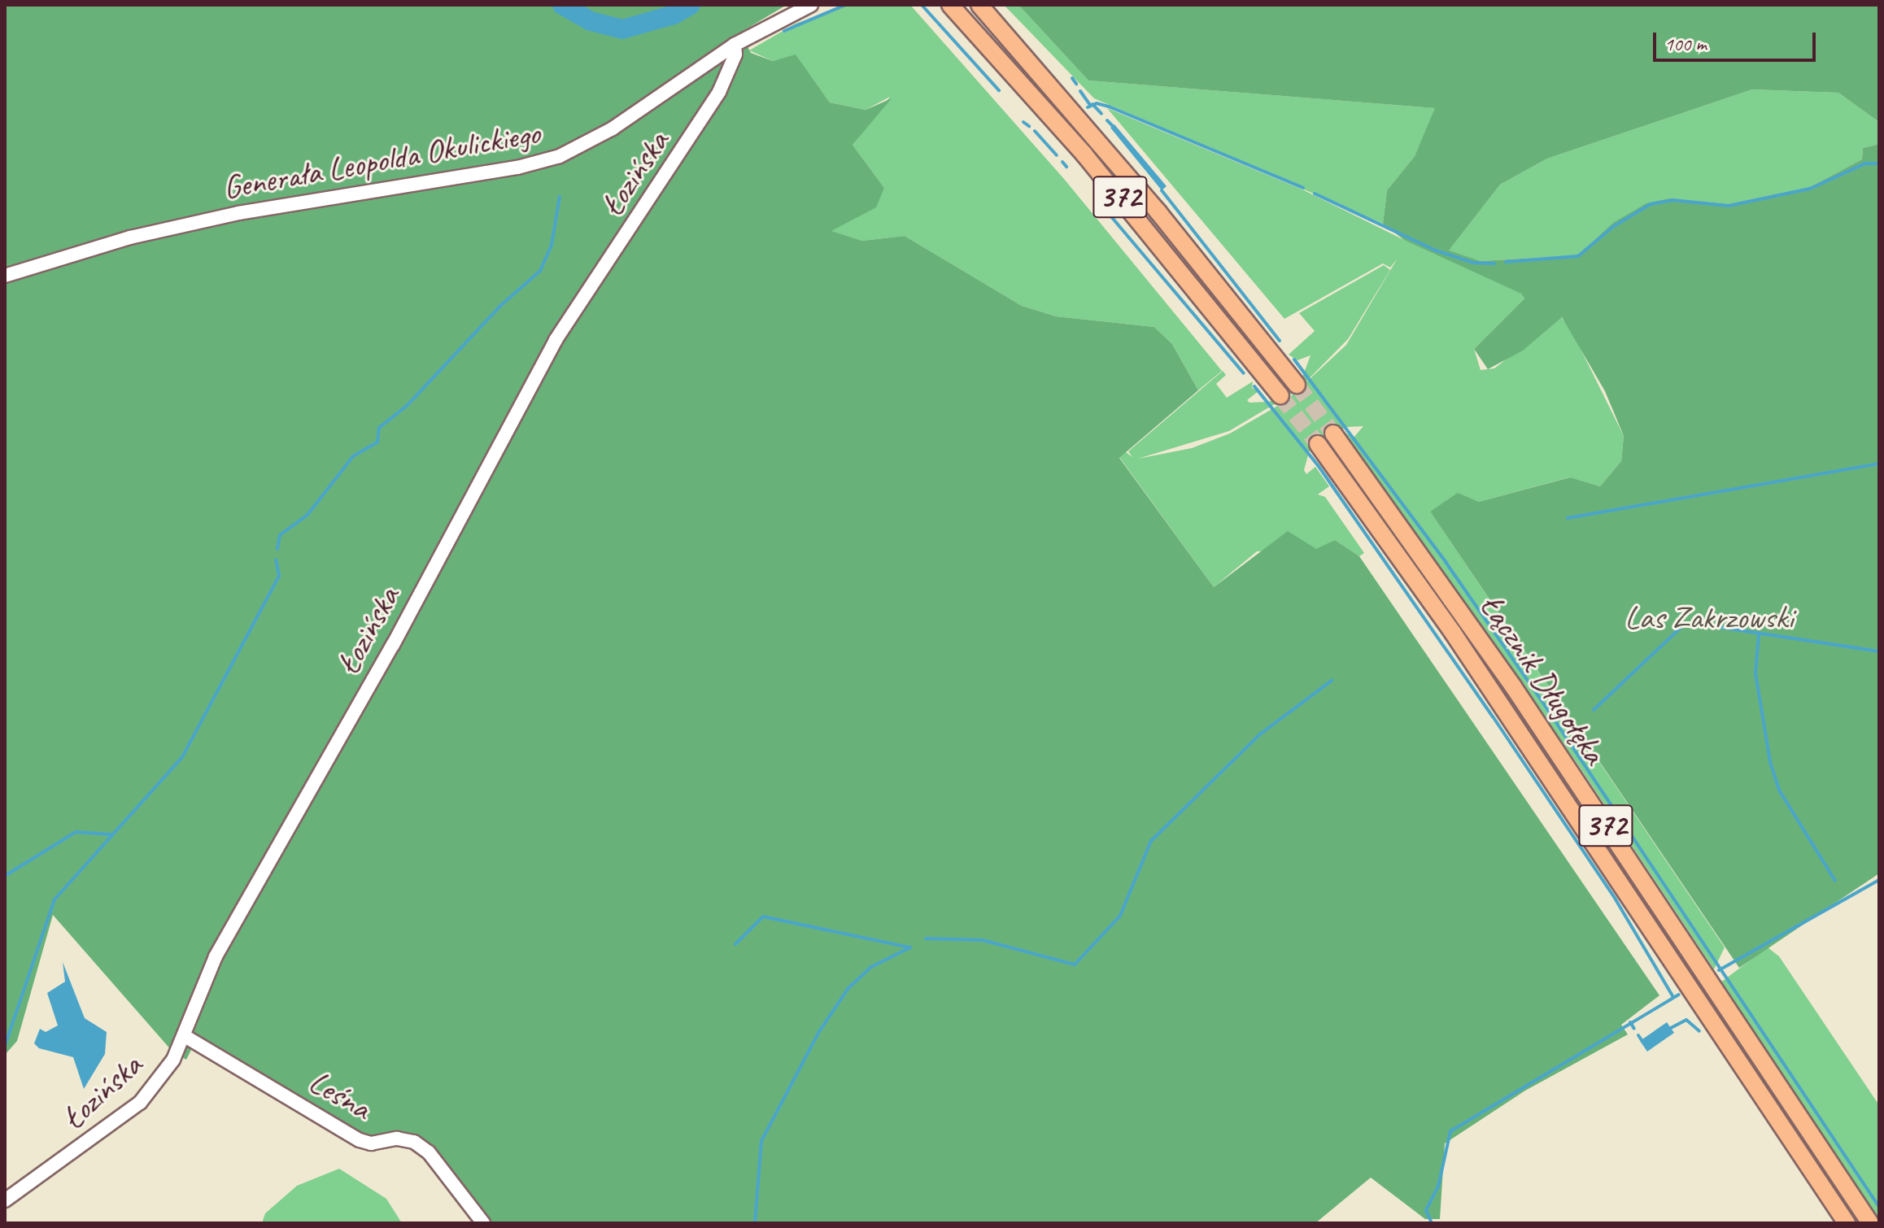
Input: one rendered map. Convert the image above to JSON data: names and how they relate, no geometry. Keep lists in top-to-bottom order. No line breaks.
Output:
{"streets":{"main road":["372","Łącznik Długołęka"],"street":["Generała Leopolda Okulickiego","Łozińska","Leśna"]},"crossings":[["Generała Leopolda Okulickiego","Łozińska"],["Łozińska","Leśna"]],"parks":["Las Zakrzowski"],"scale_bar":"100 m"}
